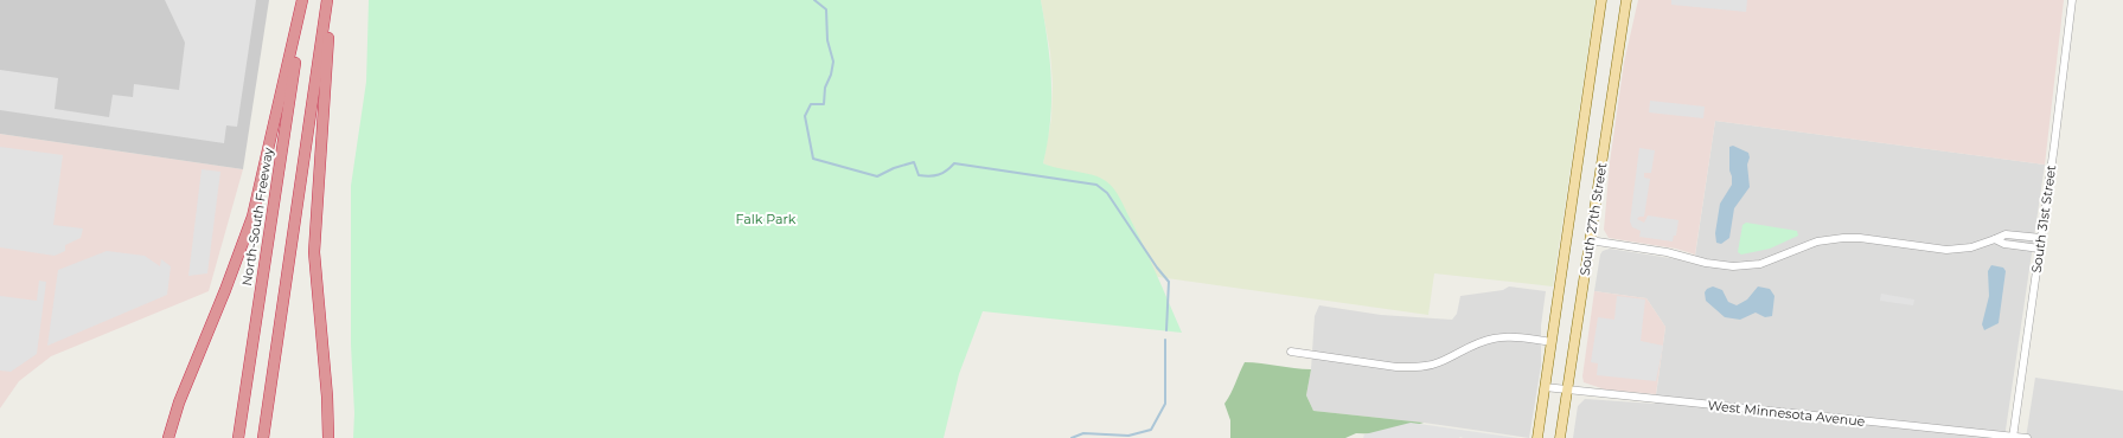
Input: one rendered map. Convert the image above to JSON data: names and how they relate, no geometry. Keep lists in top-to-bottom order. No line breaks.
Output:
{"streets":{"highway":["North-South Freeway"],"main road":["South 27th Street"],"street":["South 31st Street","West Minnesota Avenue"]},"crossings":[["South 27th Street","West Minnesota Avenue"],["South 31st Street","West Minnesota Avenue"]],"parks":["Falk Park"]}
